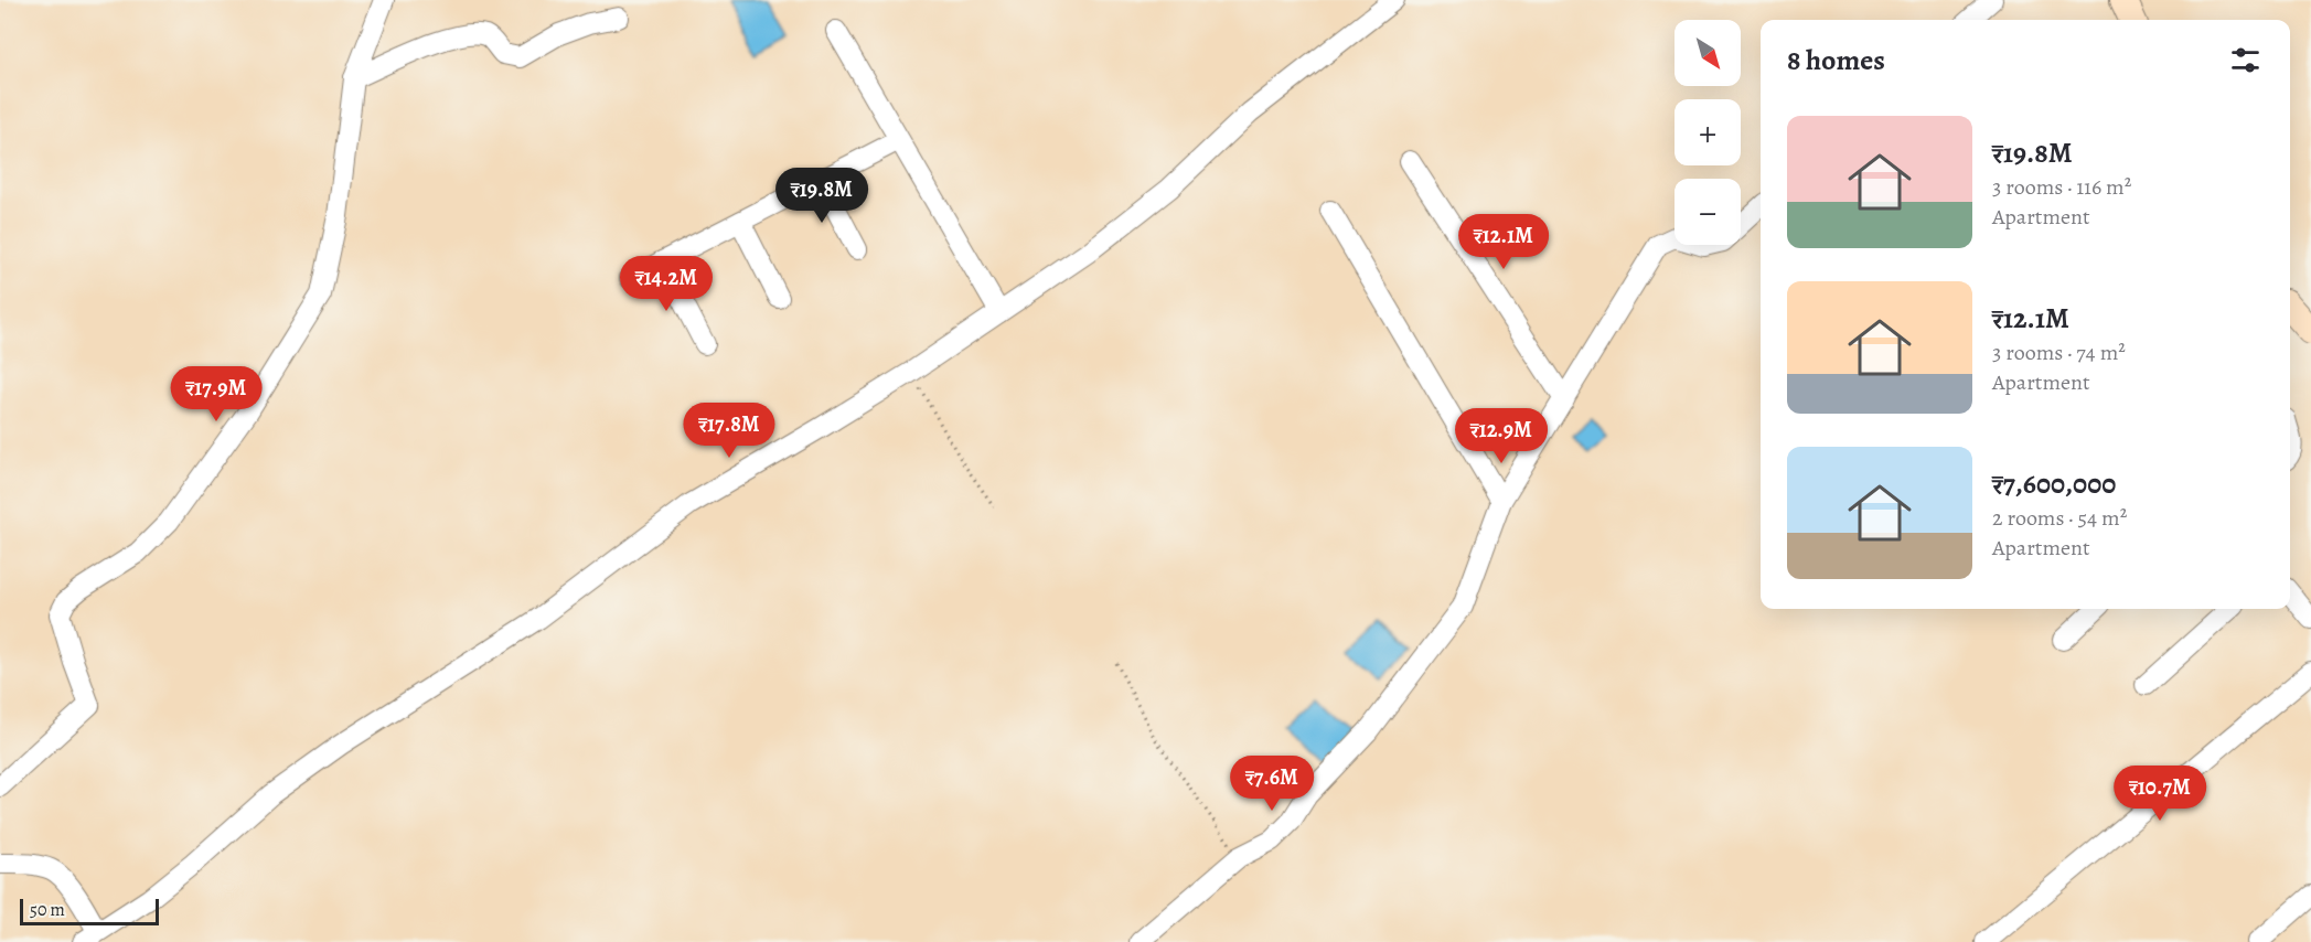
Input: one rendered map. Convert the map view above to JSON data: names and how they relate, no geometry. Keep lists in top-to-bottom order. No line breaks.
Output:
{"scale_bar":"50 m","north":"bottom right","page":{"map_buttons":["+","−"],"heading":"8 homes","list":[{"name":"₹19.8M","note":"3 rooms · 116 m² · Apartment"},{"name":"₹12.1M","note":"3 rooms · 74 m² · Apartment"},{"name":"₹7,600,000","note":"2 rooms · 54 m² · Apartment"}],"price":["₹19.8M","₹12.1M","₹14.2M","₹17.9M","₹17.8M","₹12.9M","₹7.6M","₹10.7M"],"scale":"50 m"}}
